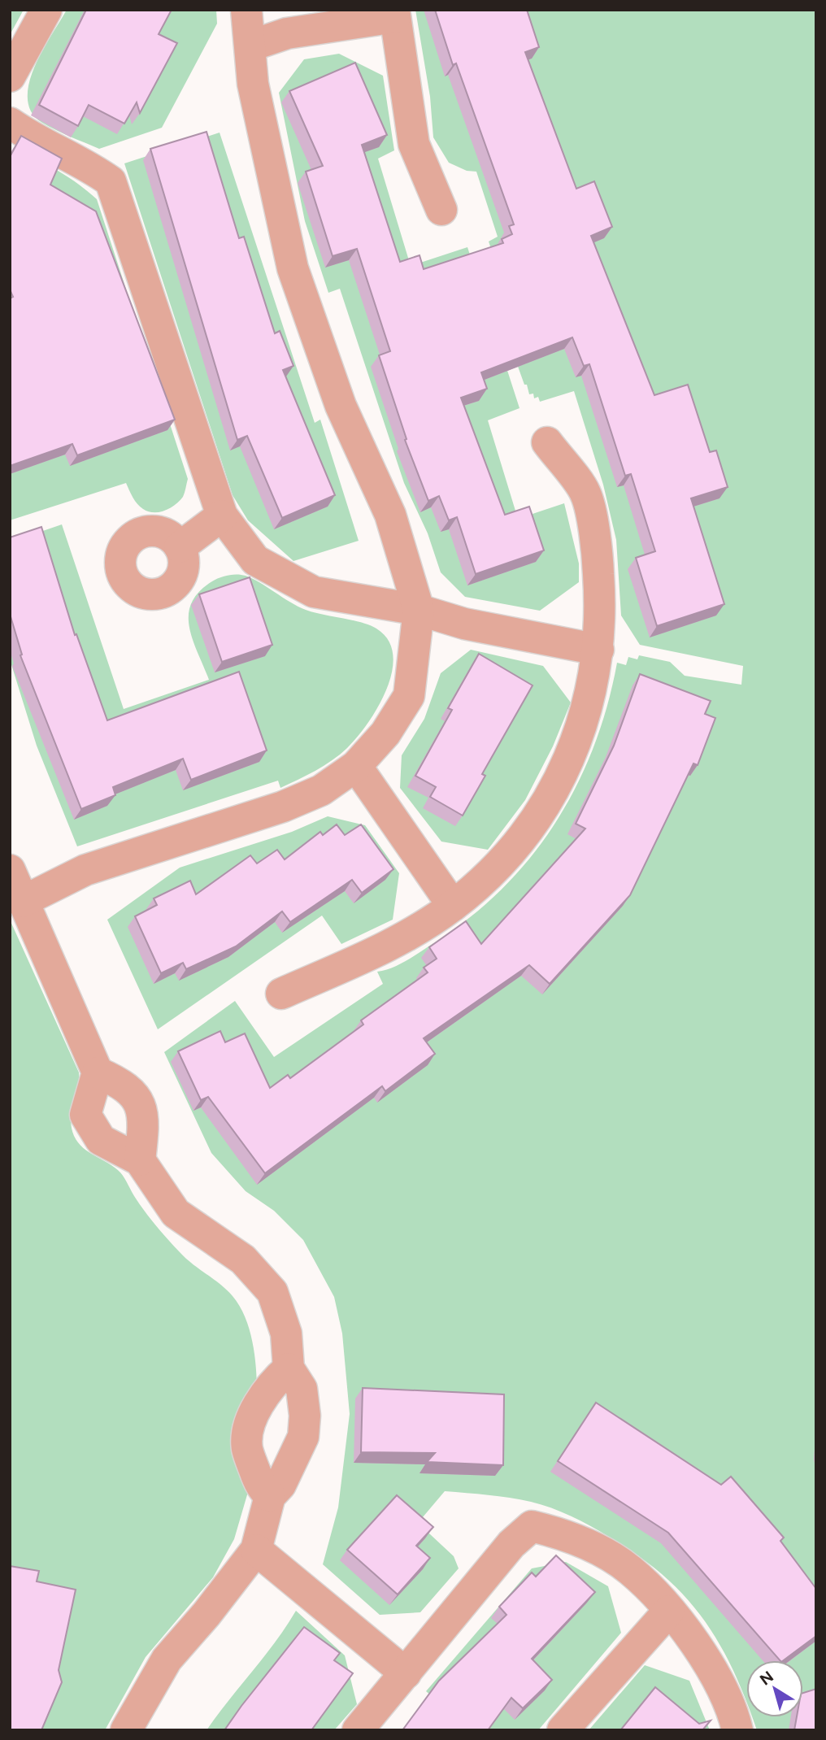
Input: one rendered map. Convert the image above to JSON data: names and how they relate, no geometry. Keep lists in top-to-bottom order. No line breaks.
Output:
{"north":"top left"}
